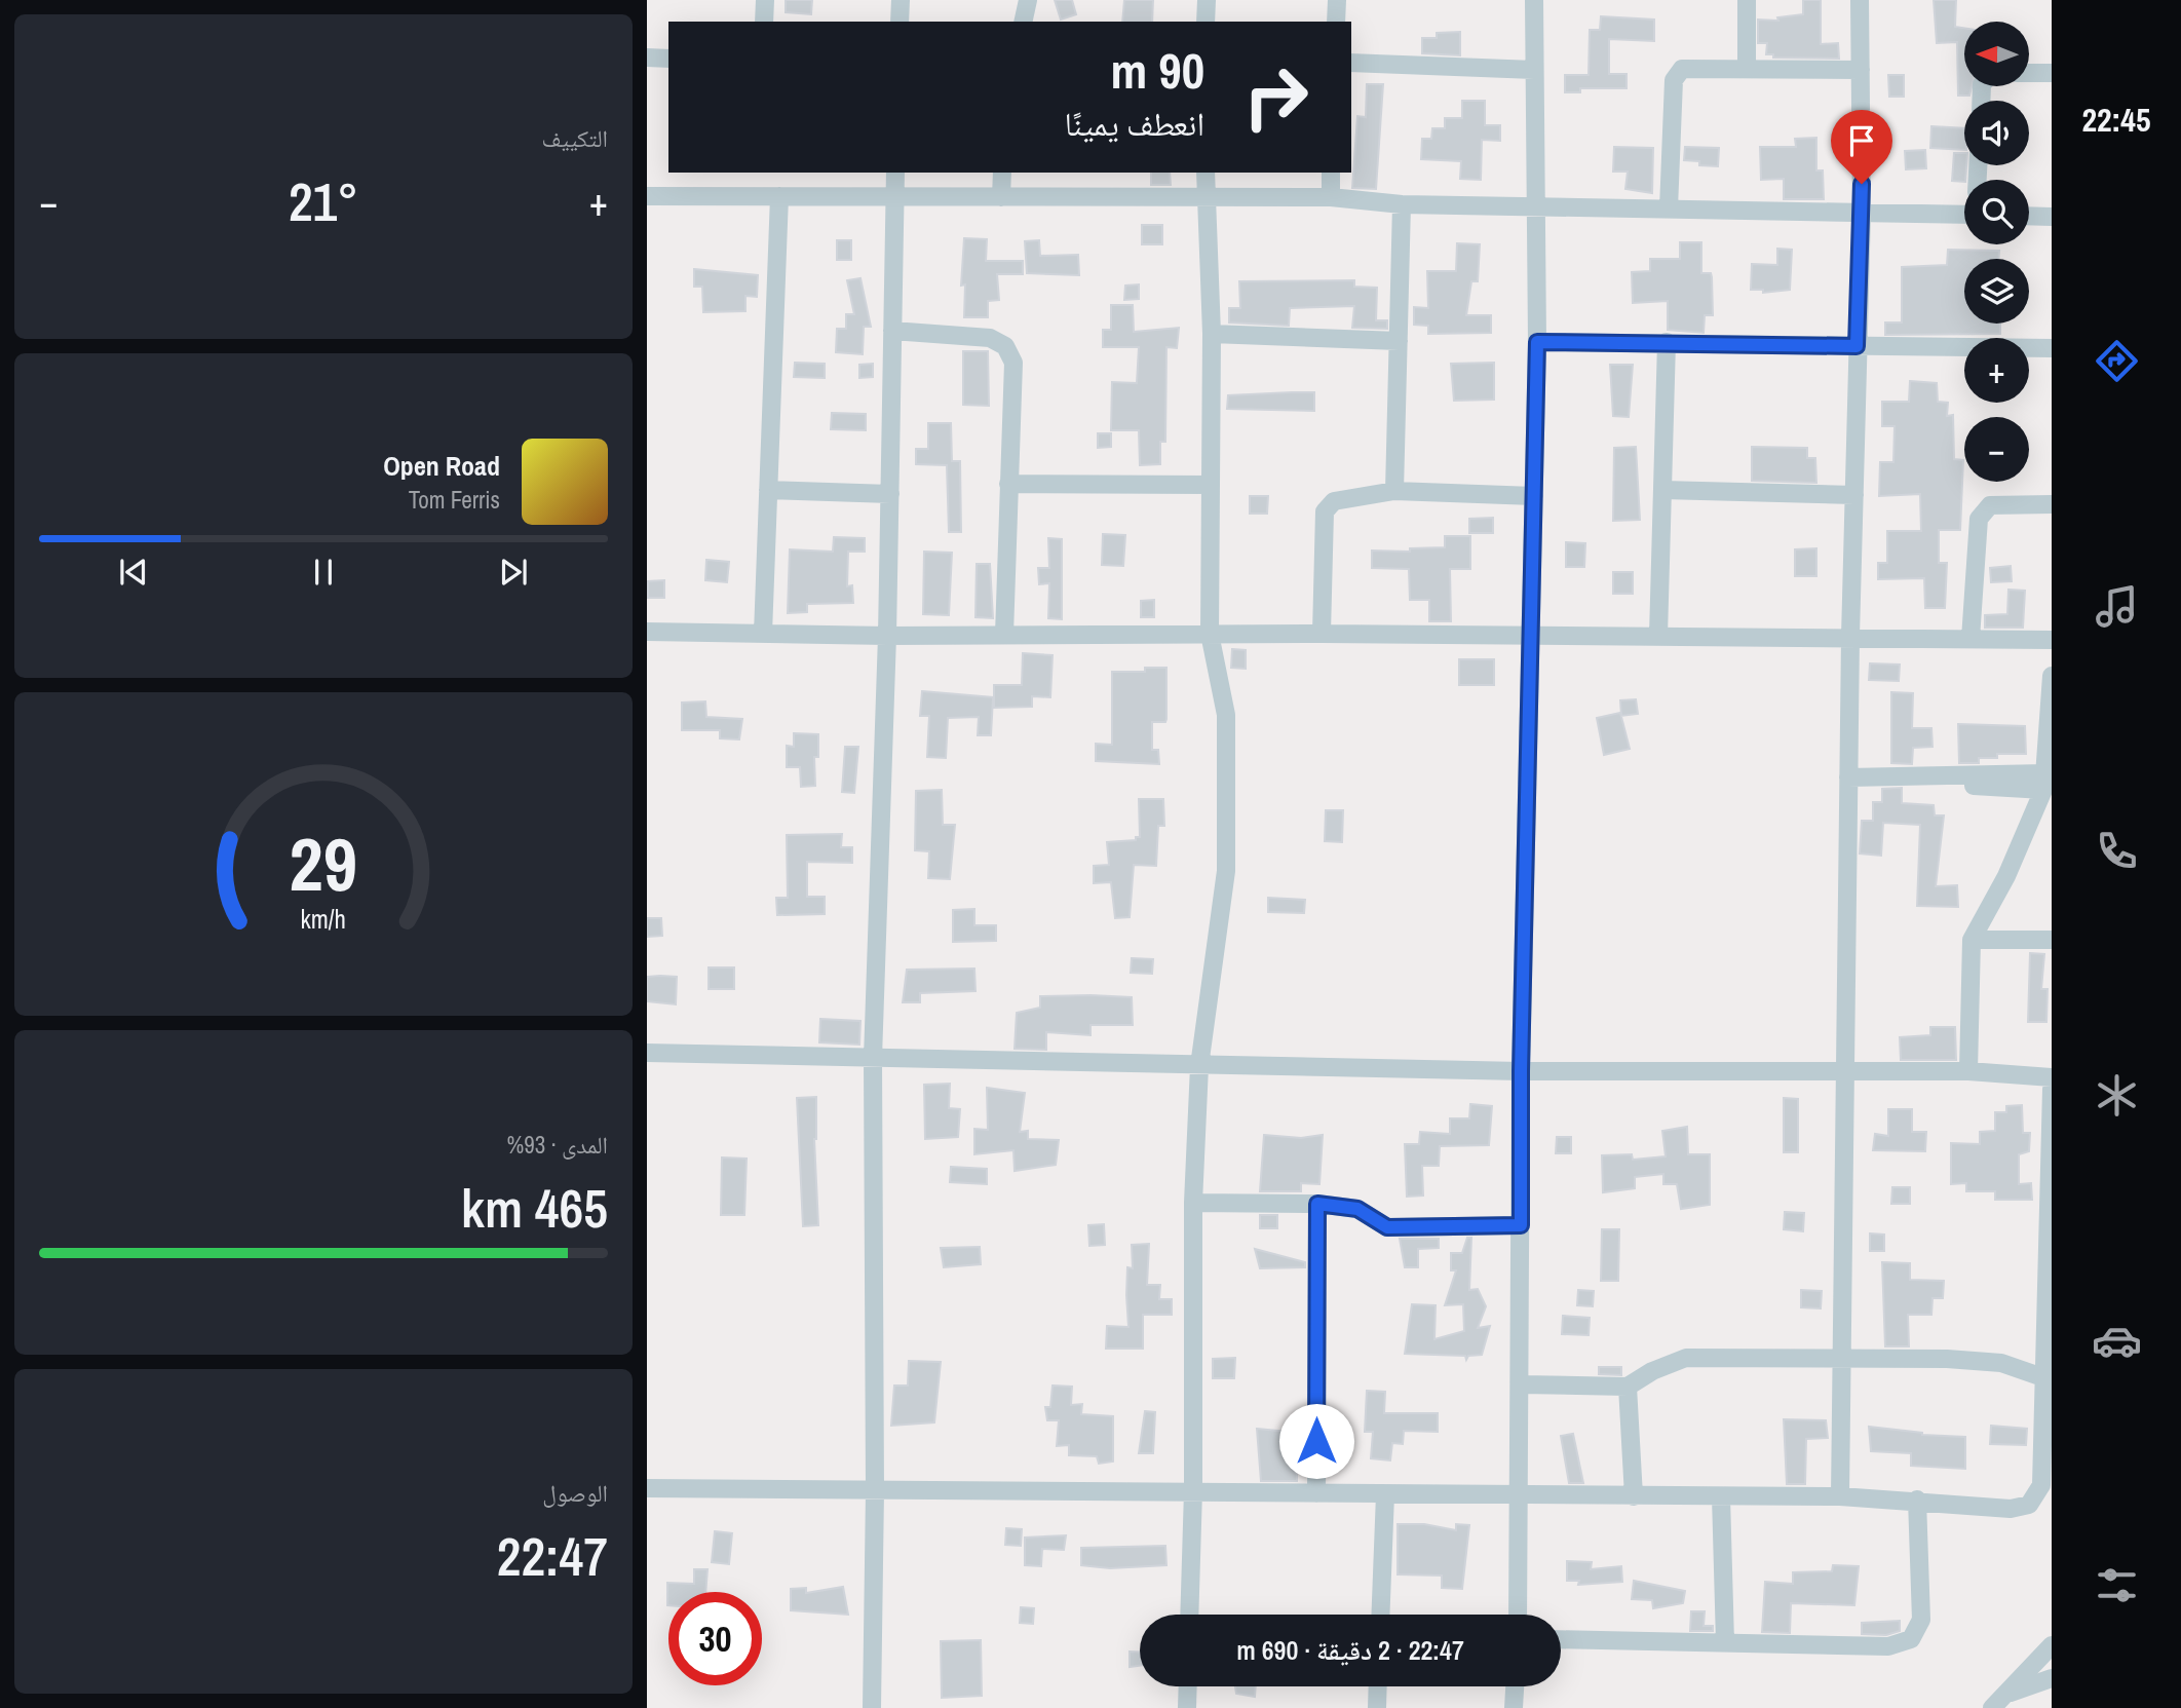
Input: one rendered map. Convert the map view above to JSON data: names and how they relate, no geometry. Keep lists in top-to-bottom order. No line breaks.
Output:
{"north":"left","page":{"tabs":"22:45","tile":["التكييف",["المدى · 93%","465 km"],["الوصول","22:47"]],"map_buttons":["+","−"],"turn":["90 m","انعطف يمينًا"],"heat":["−","21°","+"],"song":["Open Road","Tom Ferris"],"limit":"30","trip":"22:47 · 2 دقيقة · 690 m","gauge":["29","km/h"]}}
